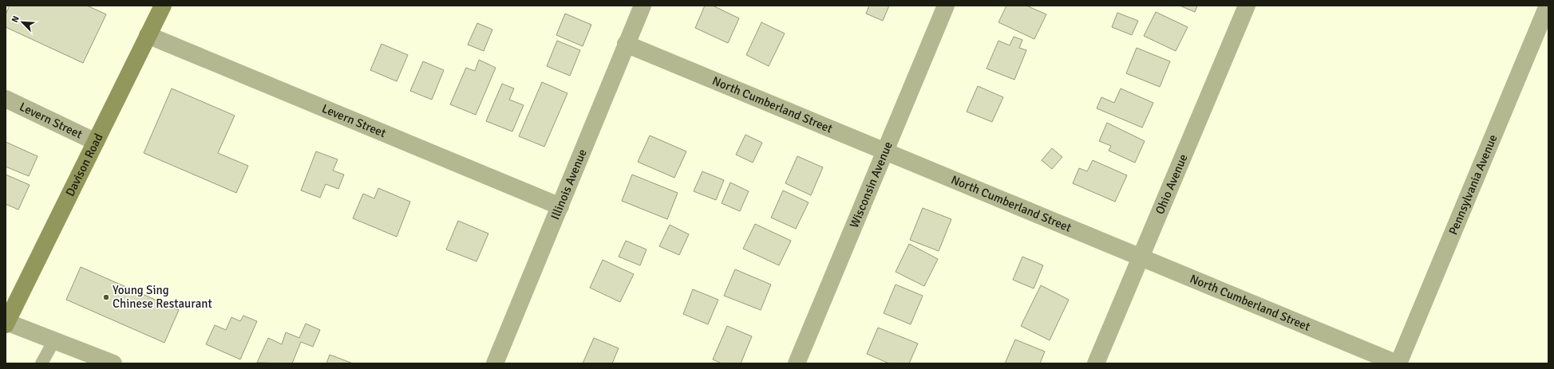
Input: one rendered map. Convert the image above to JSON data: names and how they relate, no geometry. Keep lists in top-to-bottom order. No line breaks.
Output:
{"streets":{"main road":["Davison Road"],"street":["North Cumberland Street","Levern Street","Ohio Avenue","Pennsylvania Avenue","Illinois Avenue","Wisconsin Avenue"]},"crossings":[["North Cumberland Street","Ohio Avenue"],["North Cumberland Street","Pennsylvania Avenue"],["North Cumberland Street","Illinois Avenue"],["North Cumberland Street","Wisconsin Avenue"],["Levern Street","Davison Road"],["Levern Street","Illinois Avenue"]],"places":["Young Sing Chinese Restaurant"],"north":"top left"}
